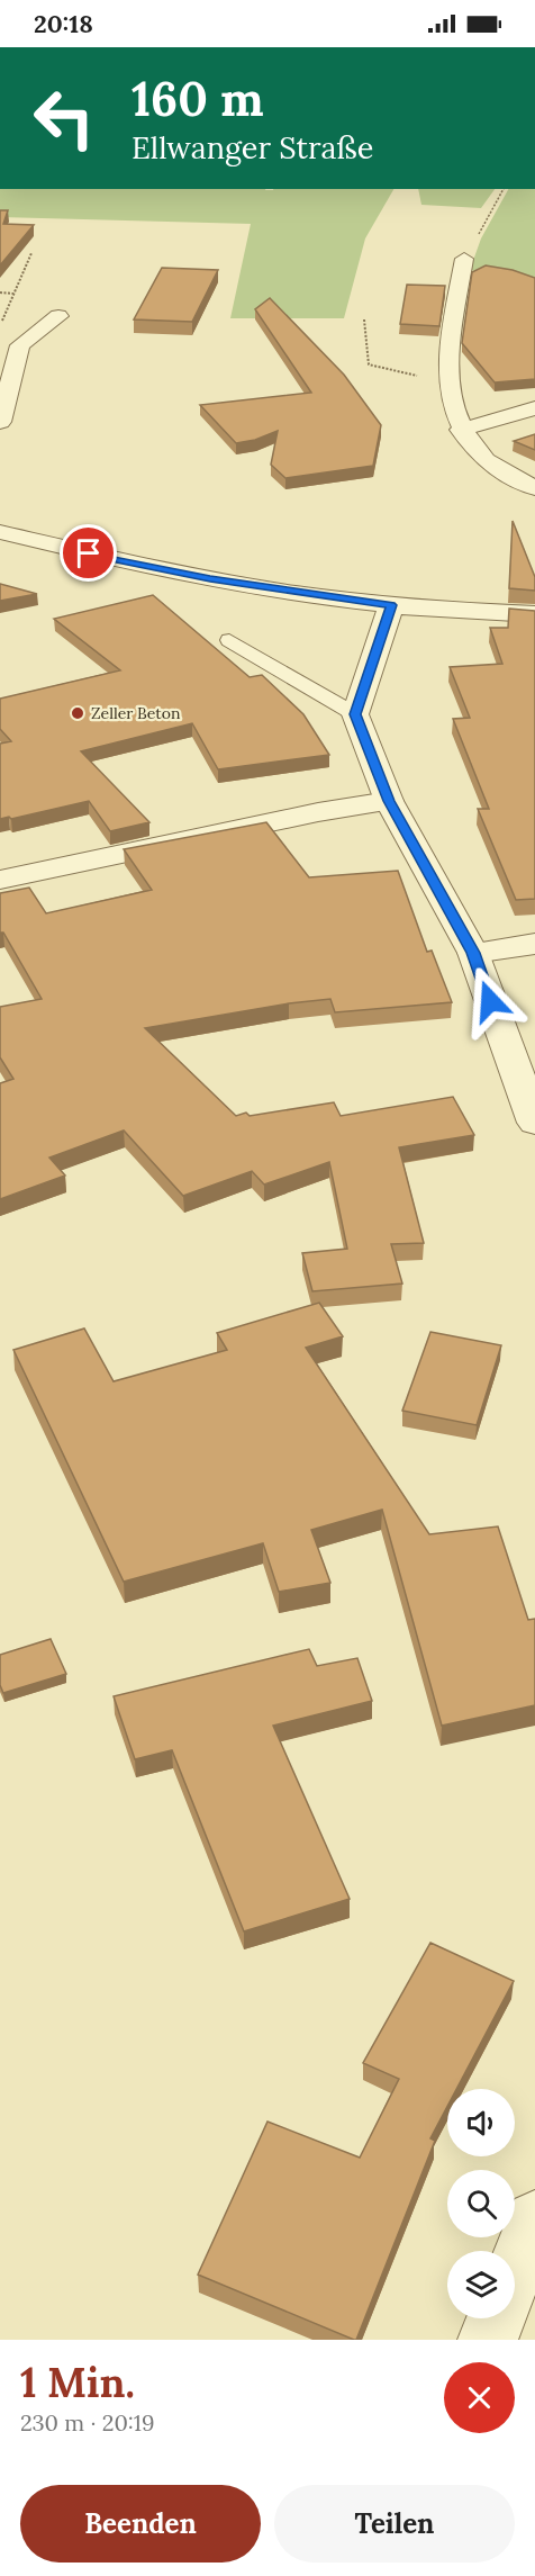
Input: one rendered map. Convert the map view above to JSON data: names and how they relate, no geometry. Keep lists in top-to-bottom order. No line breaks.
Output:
{"places":["Zeller Beton"],"page":{"status":"20:18","turn":["160 m","Ellwanger Straße"],"heading":["1 Min.","230 m · 20:19"],"buttons":["Beenden","Teilen"]}}
